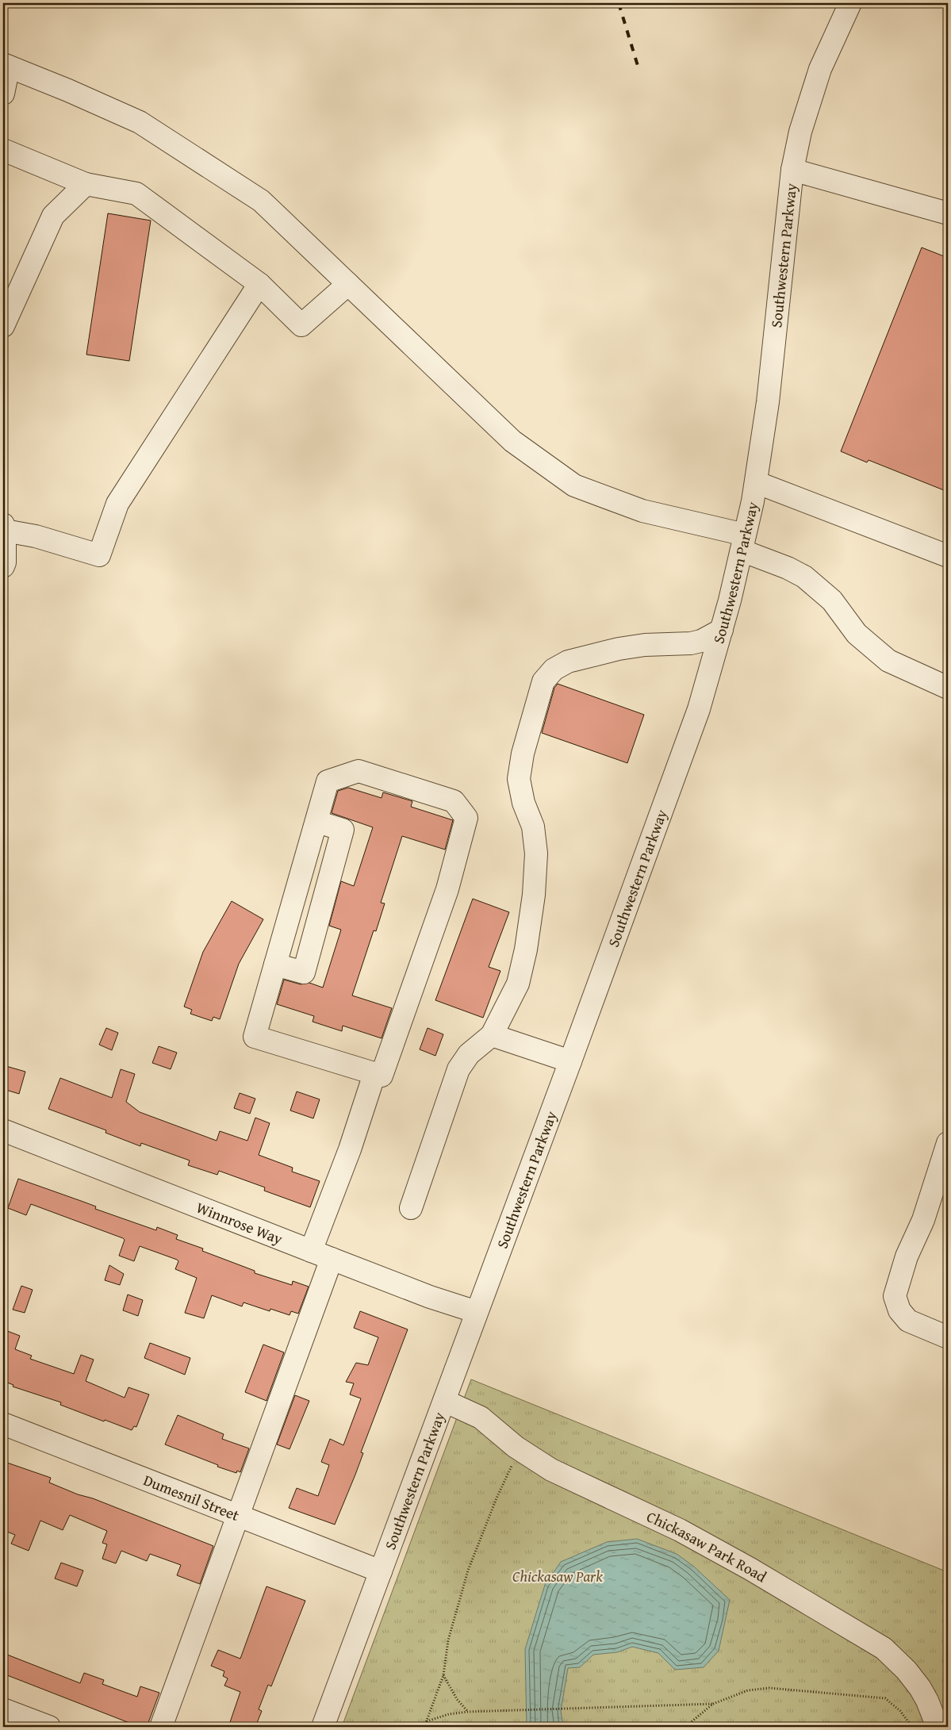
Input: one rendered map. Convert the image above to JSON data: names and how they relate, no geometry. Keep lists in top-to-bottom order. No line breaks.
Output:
{"streets":{"street":["Southwestern Parkway","Winnrose Way","Dumesnil Street","Chickasaw Park Road"]},"crossings":[["Southwestern Parkway","Winnrose Way"],["Southwestern Parkway","Dumesnil Street"],["Southwestern Parkway","Chickasaw Park Road"]],"parks":["Chickasaw Park"]}
